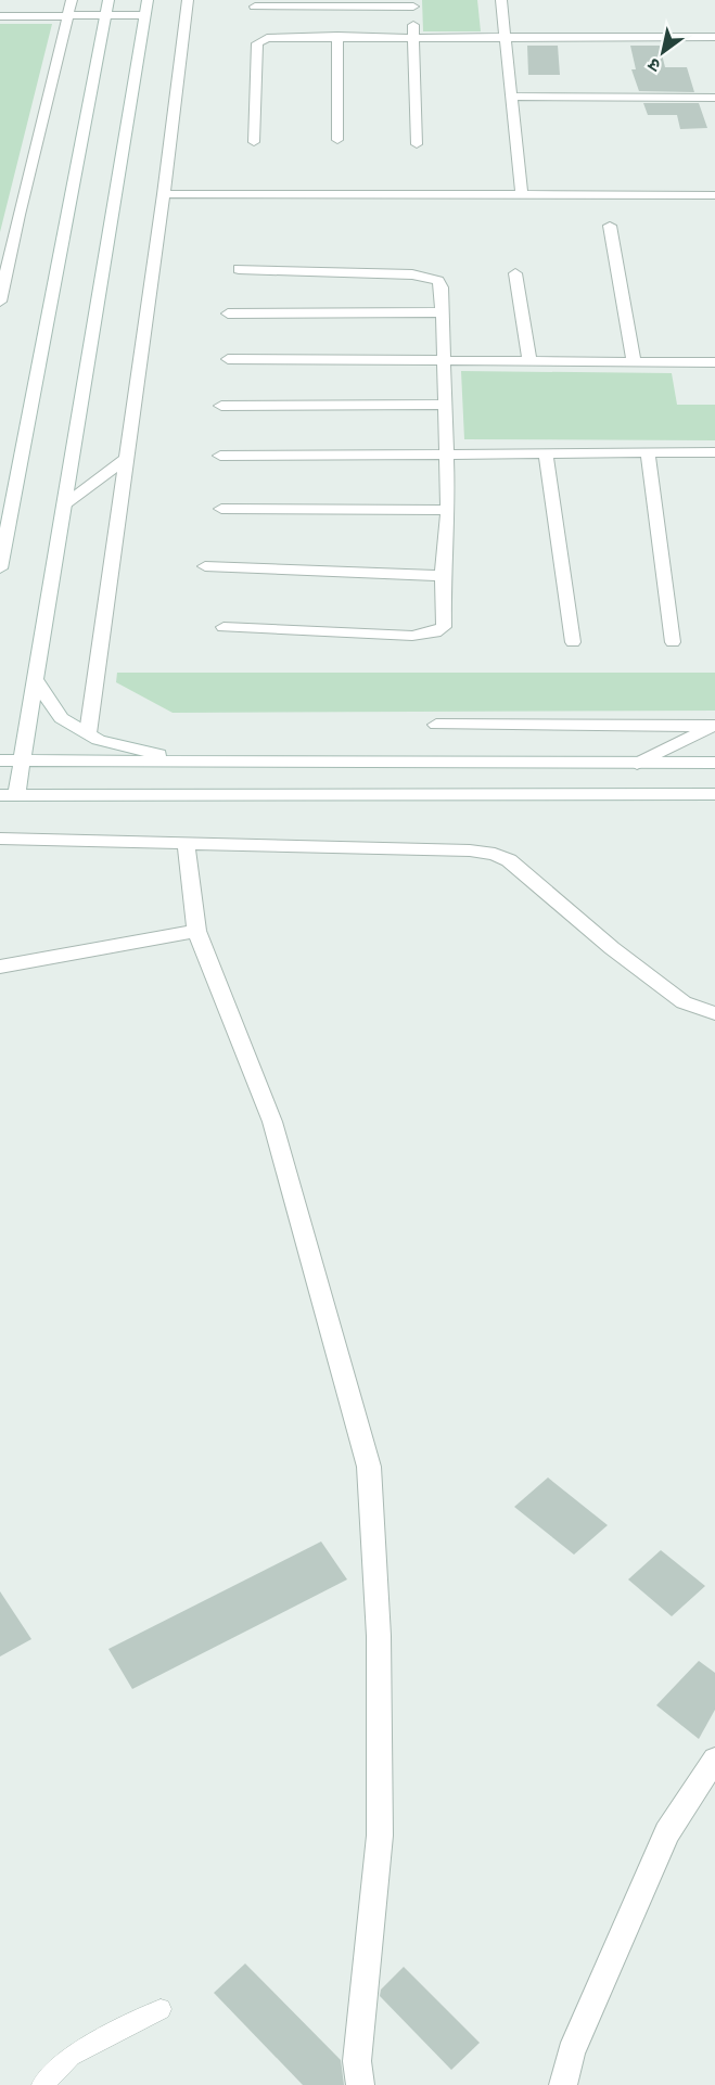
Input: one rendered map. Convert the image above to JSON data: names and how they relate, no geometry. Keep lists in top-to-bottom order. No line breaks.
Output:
{"north":"bottom left"}
